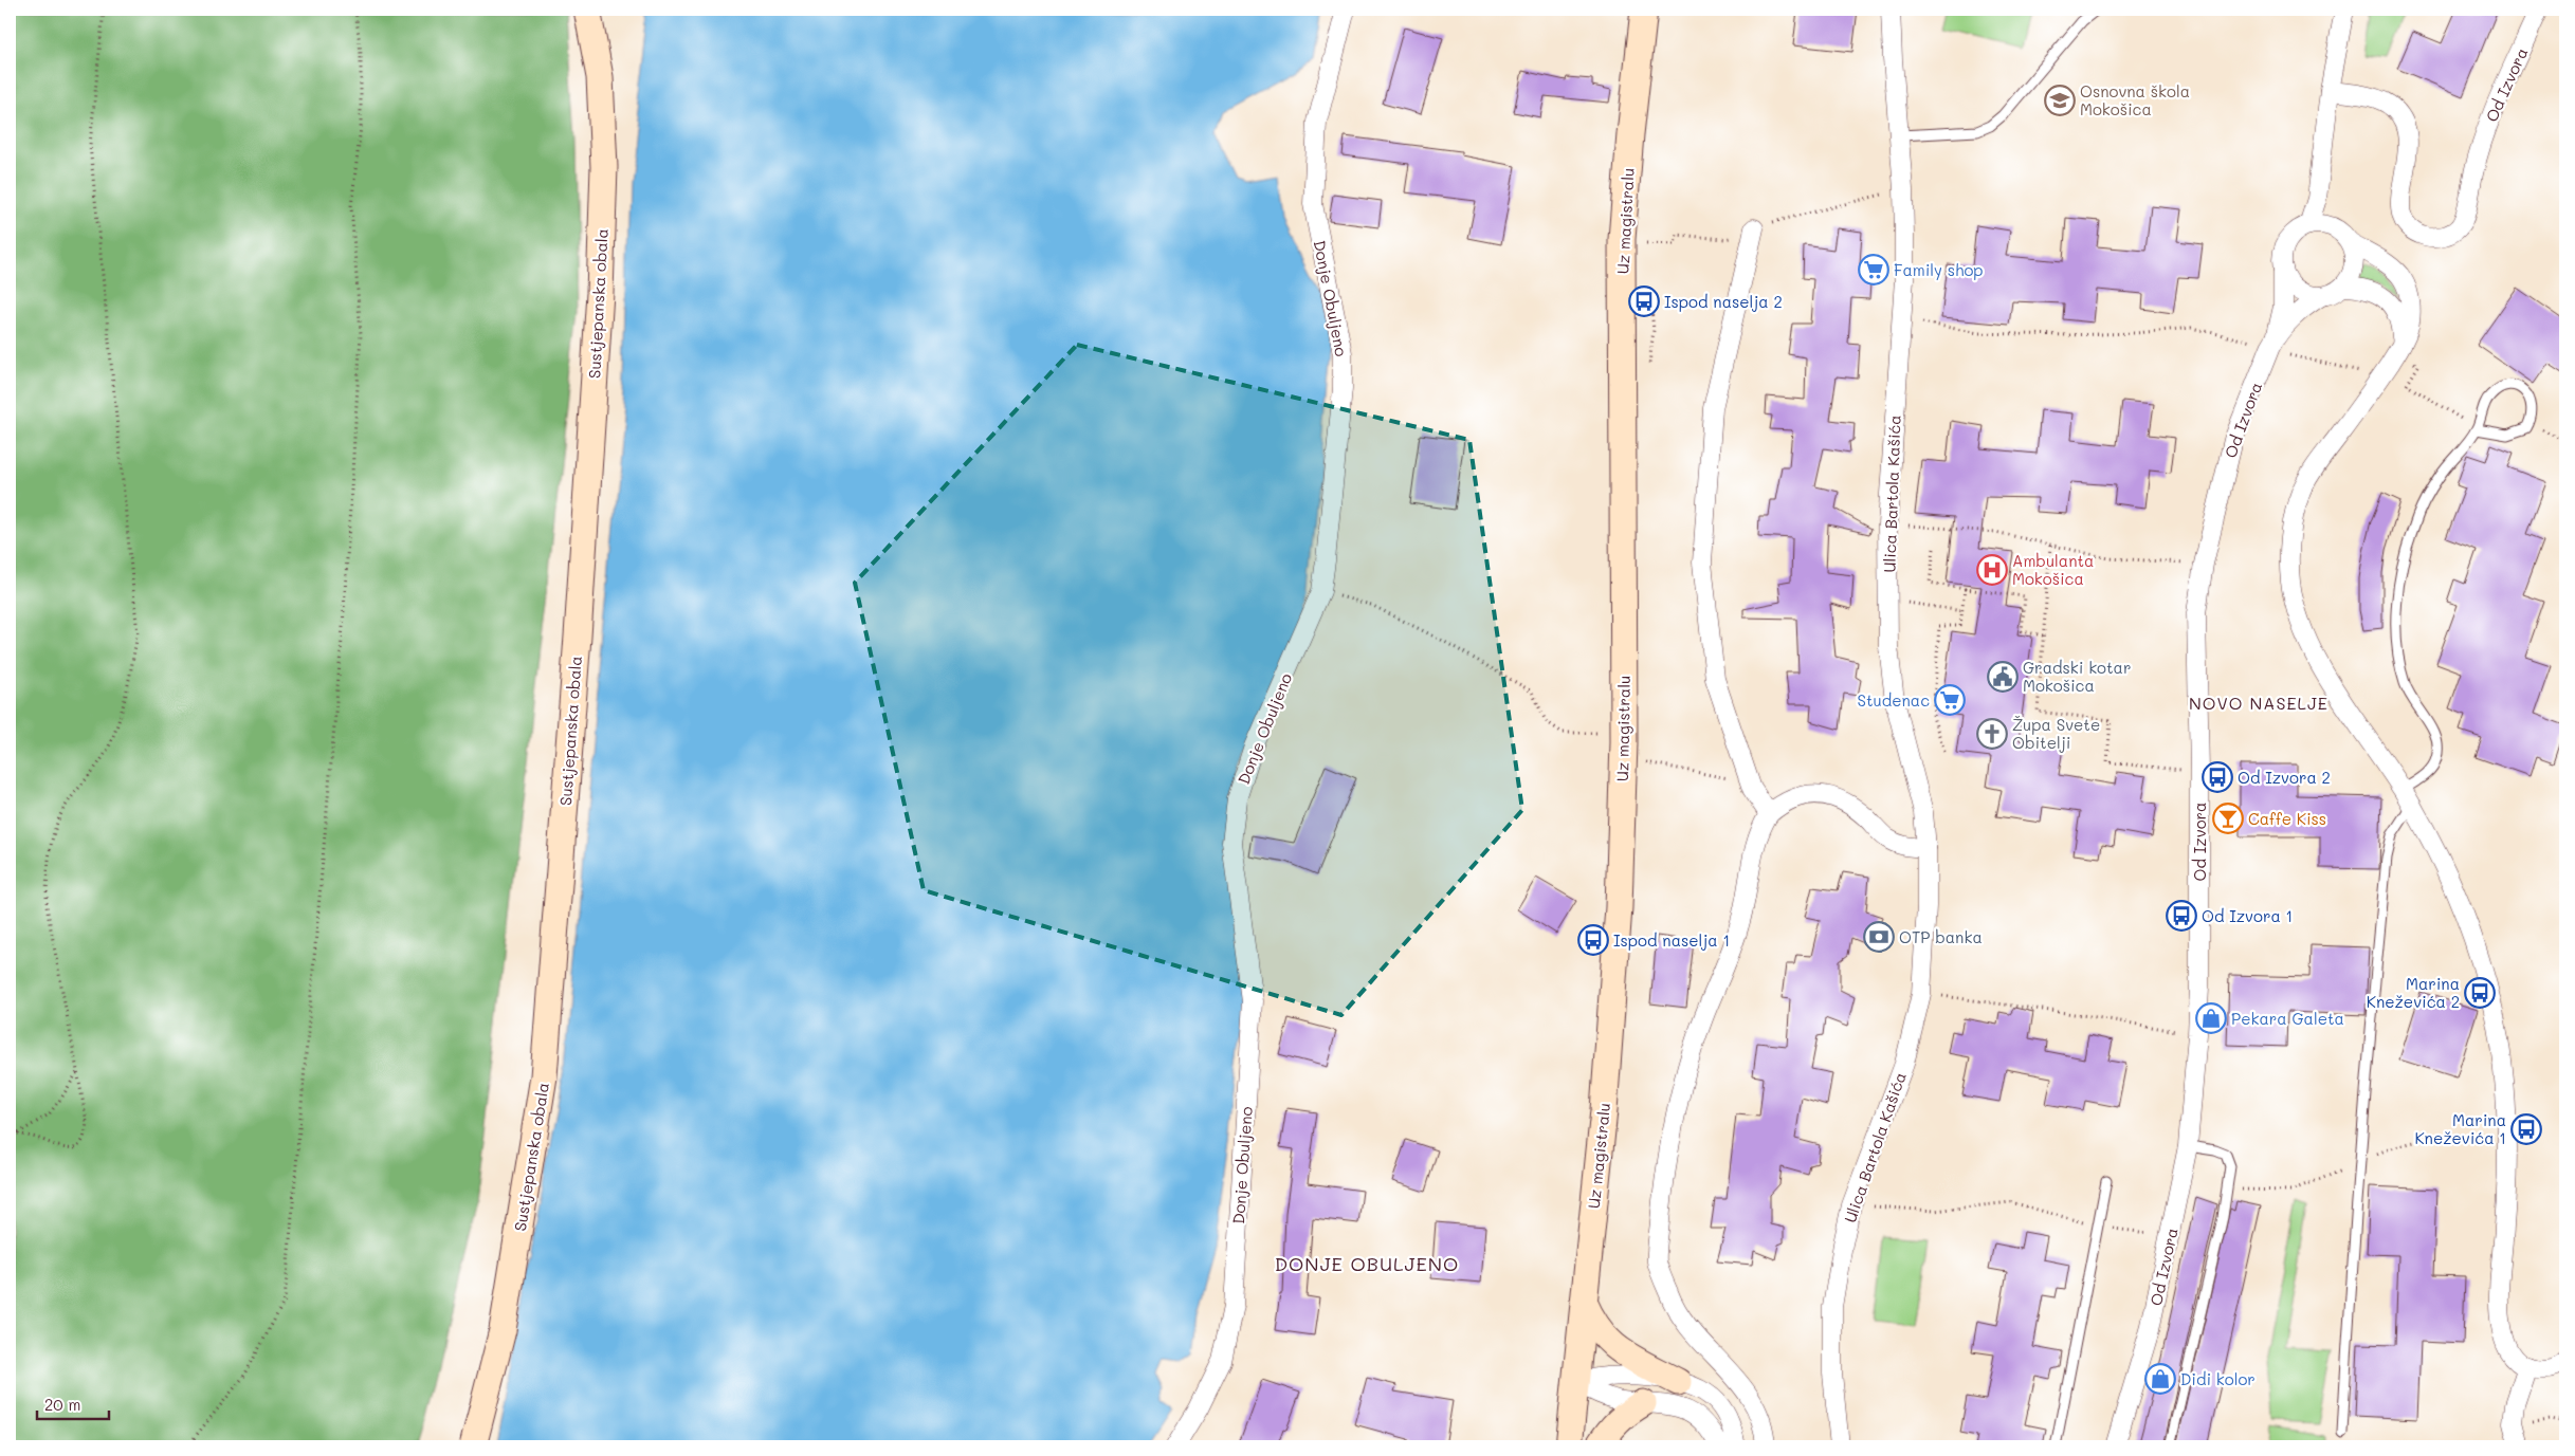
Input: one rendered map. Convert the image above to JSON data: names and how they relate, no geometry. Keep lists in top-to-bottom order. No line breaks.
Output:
{"streets":{"main road":["Uz magistralu","Sustjepanska obala"],"street":["Od Izvora","Donje Obuljeno","Ulica Bartola Kašića"]},"districts":["NOVO NASELJE","DONJE OBULJENO"],"places":{"school or university":["Osnovna škola Mokošica"],"supermarket":["Family shop","Studenac"],"bus stop":["Ispod naselja 2","Od Izvora 2","Od Izvora 1","Ispod naselja 1","Marina Kneževića 2","Marina Kneževića 1"],"hospital":["Ambulanta Mokošica"],"public building":["Gradski kotar Mokošica"],"church":["Župa Svete Obitelji"],"bar":["Caffe Kiss"],"bank":["OTP banka"],"shop":["Pekara Galeta","Didi kolor"]},"scale_bar":"20 m"}
